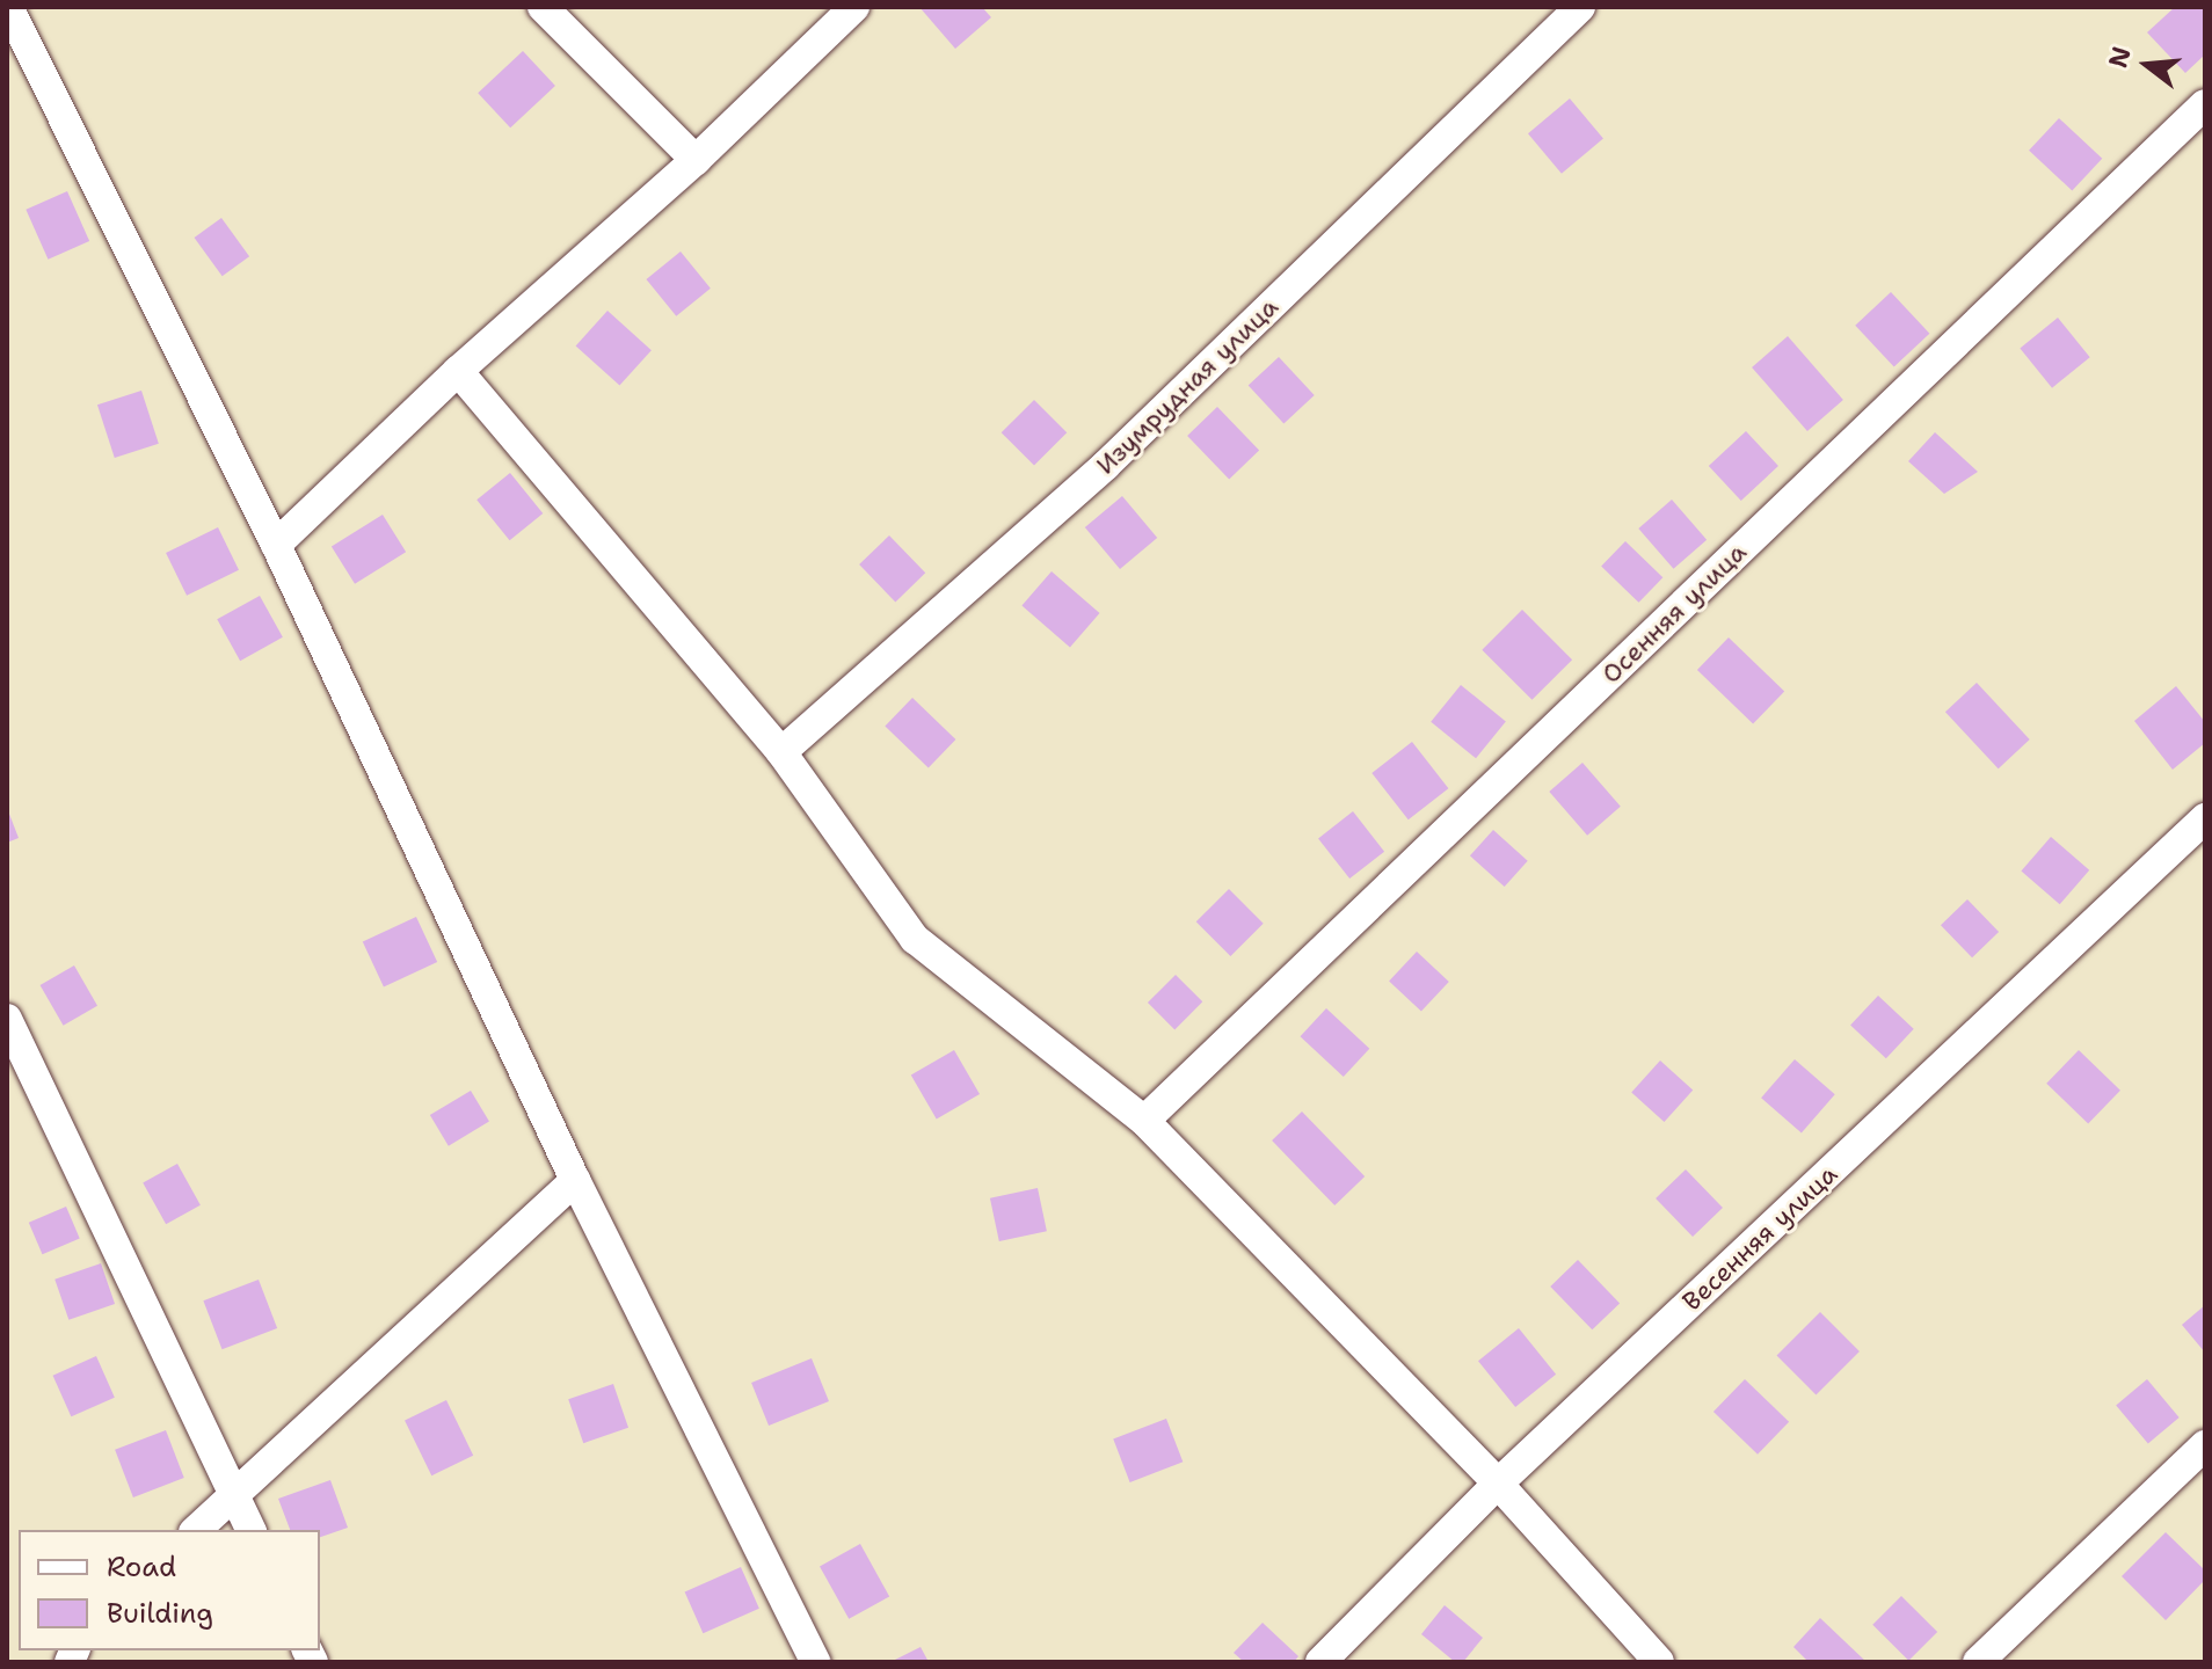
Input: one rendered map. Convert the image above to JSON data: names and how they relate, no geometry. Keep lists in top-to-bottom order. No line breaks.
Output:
{"streets":{"street":["Изумрудная улица","Осенняя улица","Весенняя улица"]},"legend":["Road","Building"],"north":"left"}
